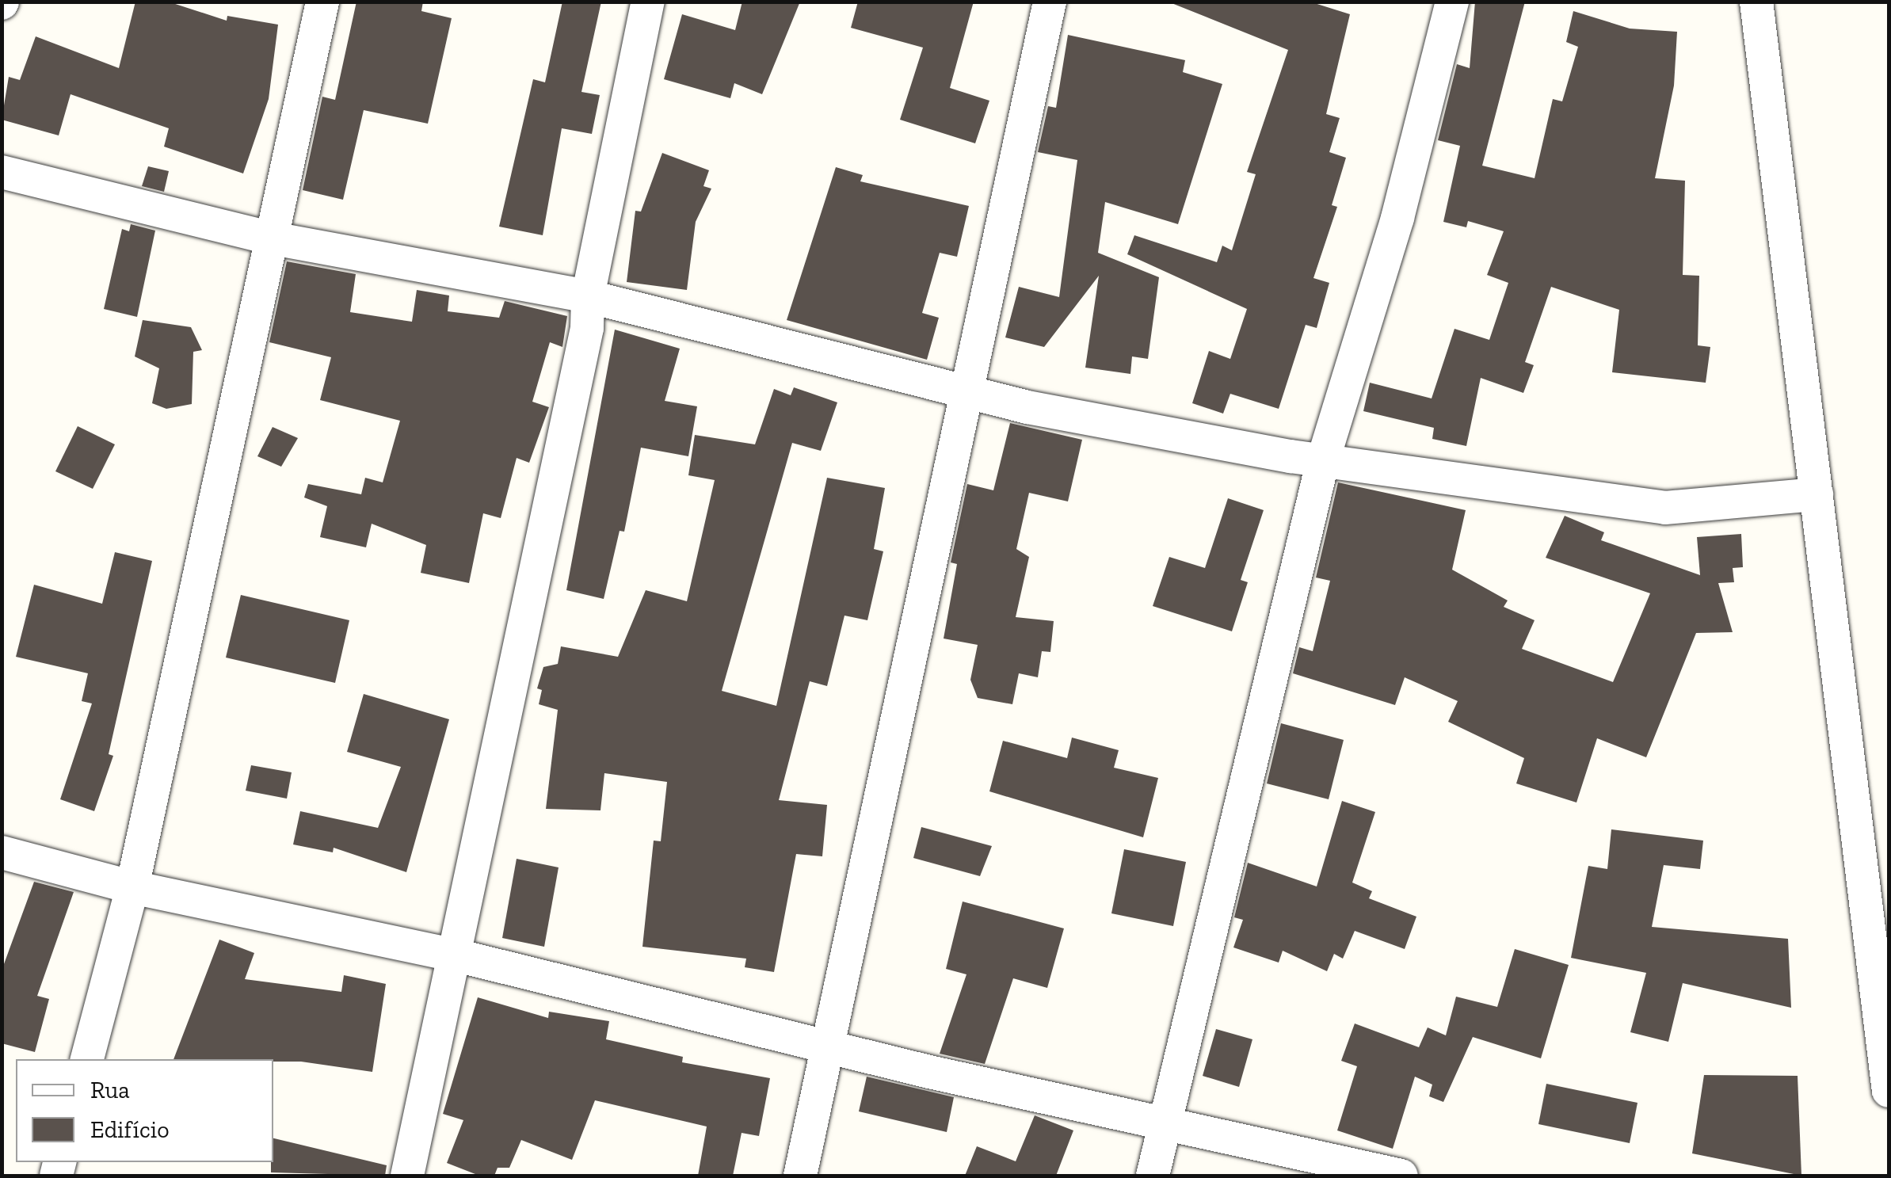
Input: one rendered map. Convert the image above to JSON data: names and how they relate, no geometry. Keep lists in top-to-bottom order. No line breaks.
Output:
{"legend":["Rua","Edifício"]}
